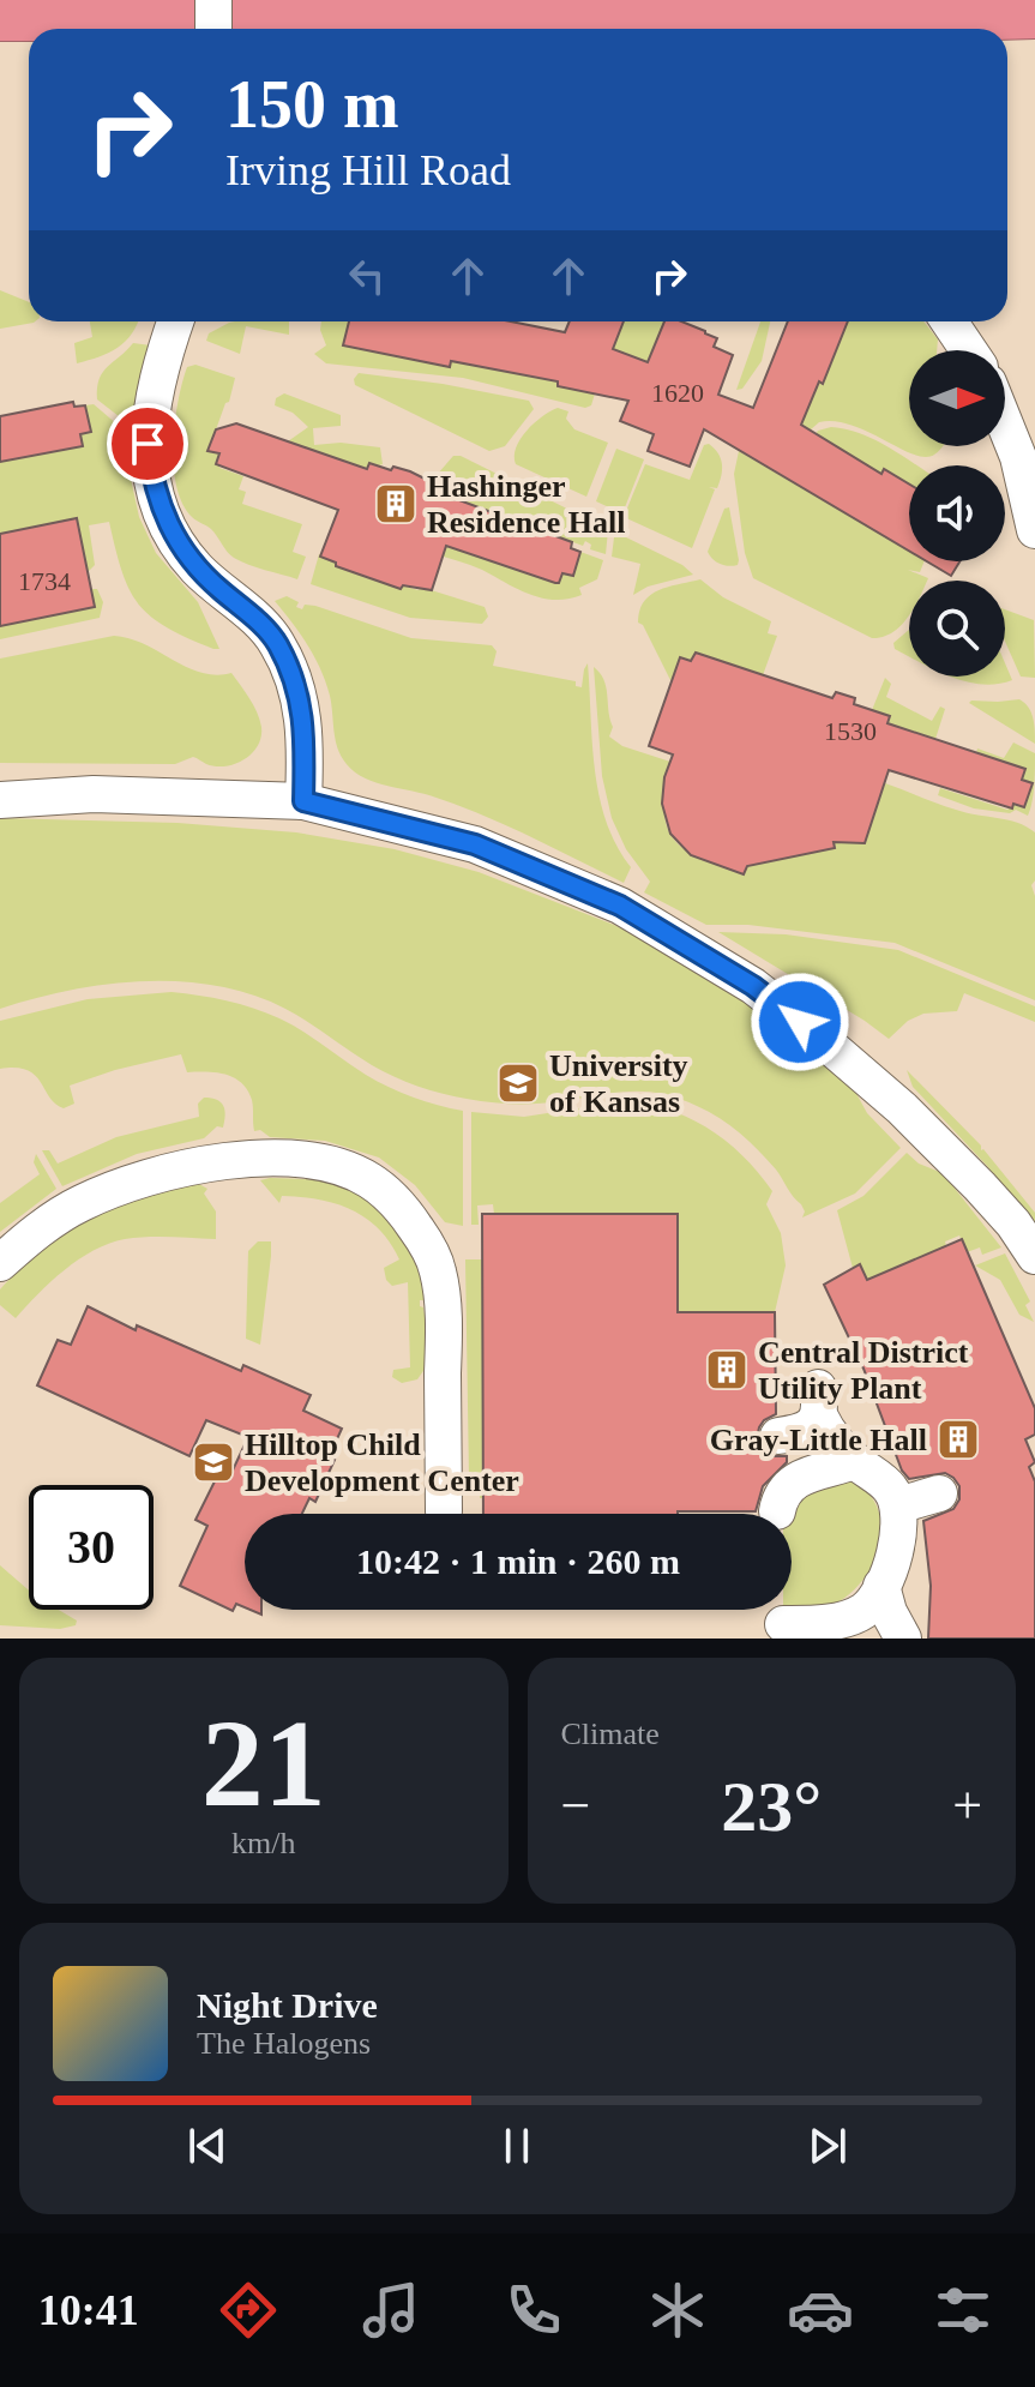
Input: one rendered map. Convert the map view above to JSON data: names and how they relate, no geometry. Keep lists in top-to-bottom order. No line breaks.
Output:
{"places":{"building":["Hashinger Residence Hall","Central District Utility Plant","Gray-Little Hall"],"school or university":["University of Kansas","Hilltop Child Development Center"]},"house_numbers":["1620","1734","1530"],"north":"right","page":{"turn":["150 m","Irving Hill Road"],"limit":"30","trip":"10:42 · 1 min · 260 m","tile":[["21","km/h"],"Climate"],"heat":["−","23°","+"],"song":["Night Drive","The Halogens"],"tabs":"10:41"}}
